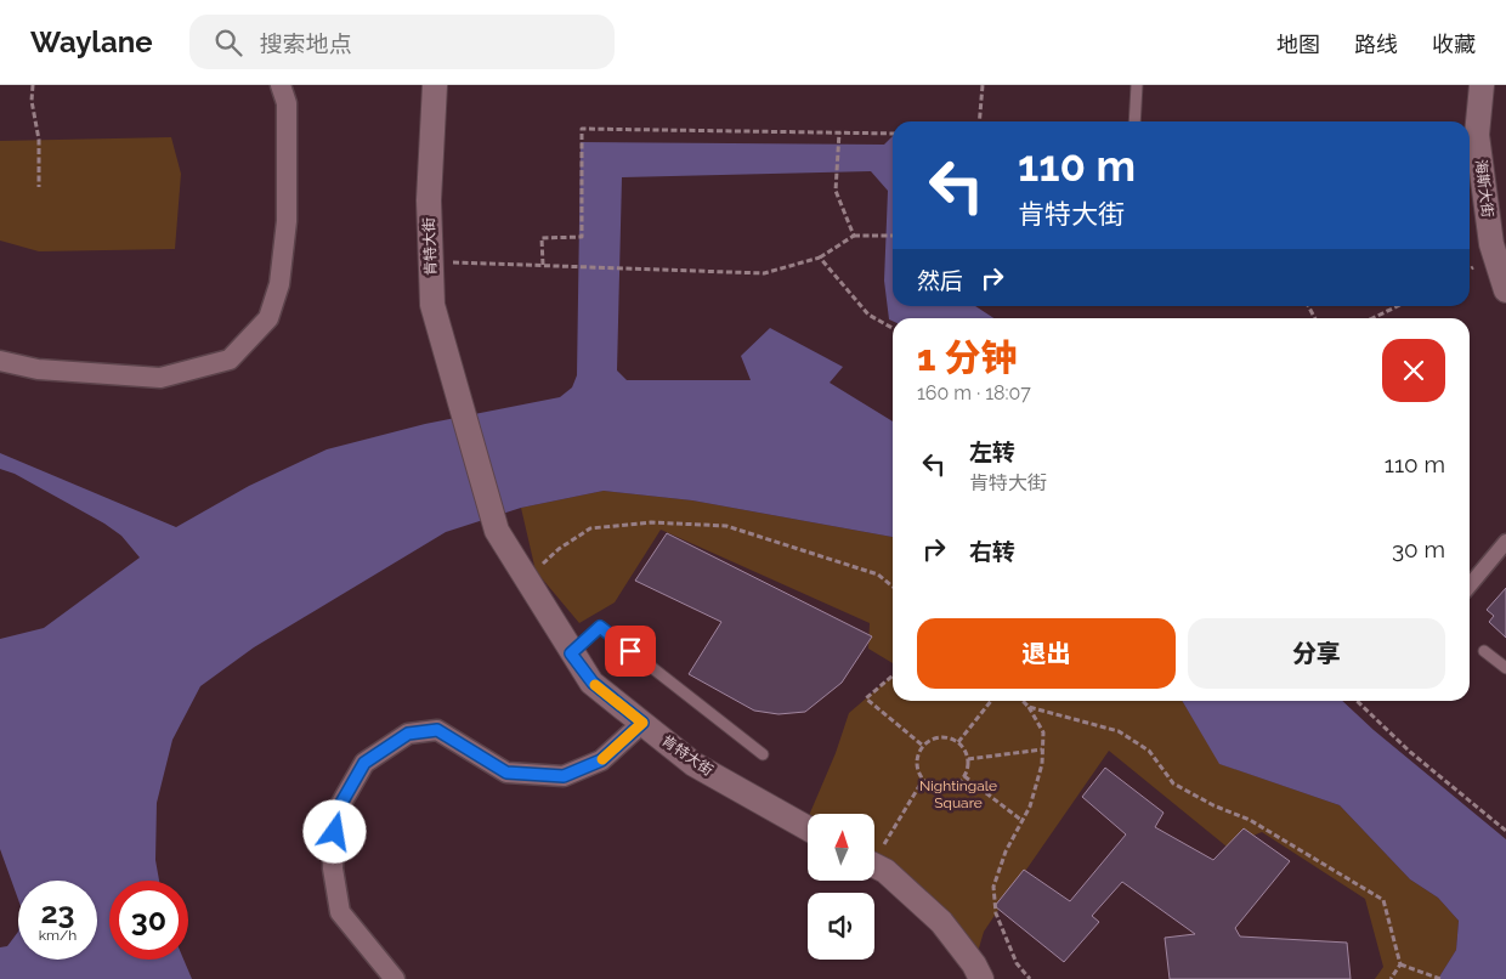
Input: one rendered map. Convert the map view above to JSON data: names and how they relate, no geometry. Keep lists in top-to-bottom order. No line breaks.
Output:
{"streets":{"street":["海斯大街","肯特大街"]},"parks":["Nightingale Square"],"north":"top","page":{"header":"Waylane","search":"搜索地点","nav":["地图","路线","收藏"],"turn":["110 m","肯特大街"],"then":"然后","heading":["1 分钟","160 m · 18:07"],"list":[{"name":"左转","note":"肯特大街","value":"110 m"},{"name":"右转","value":"30 m"}],"buttons":["退出","分享"],"speed":"23 km/h","limit":"30"}}
